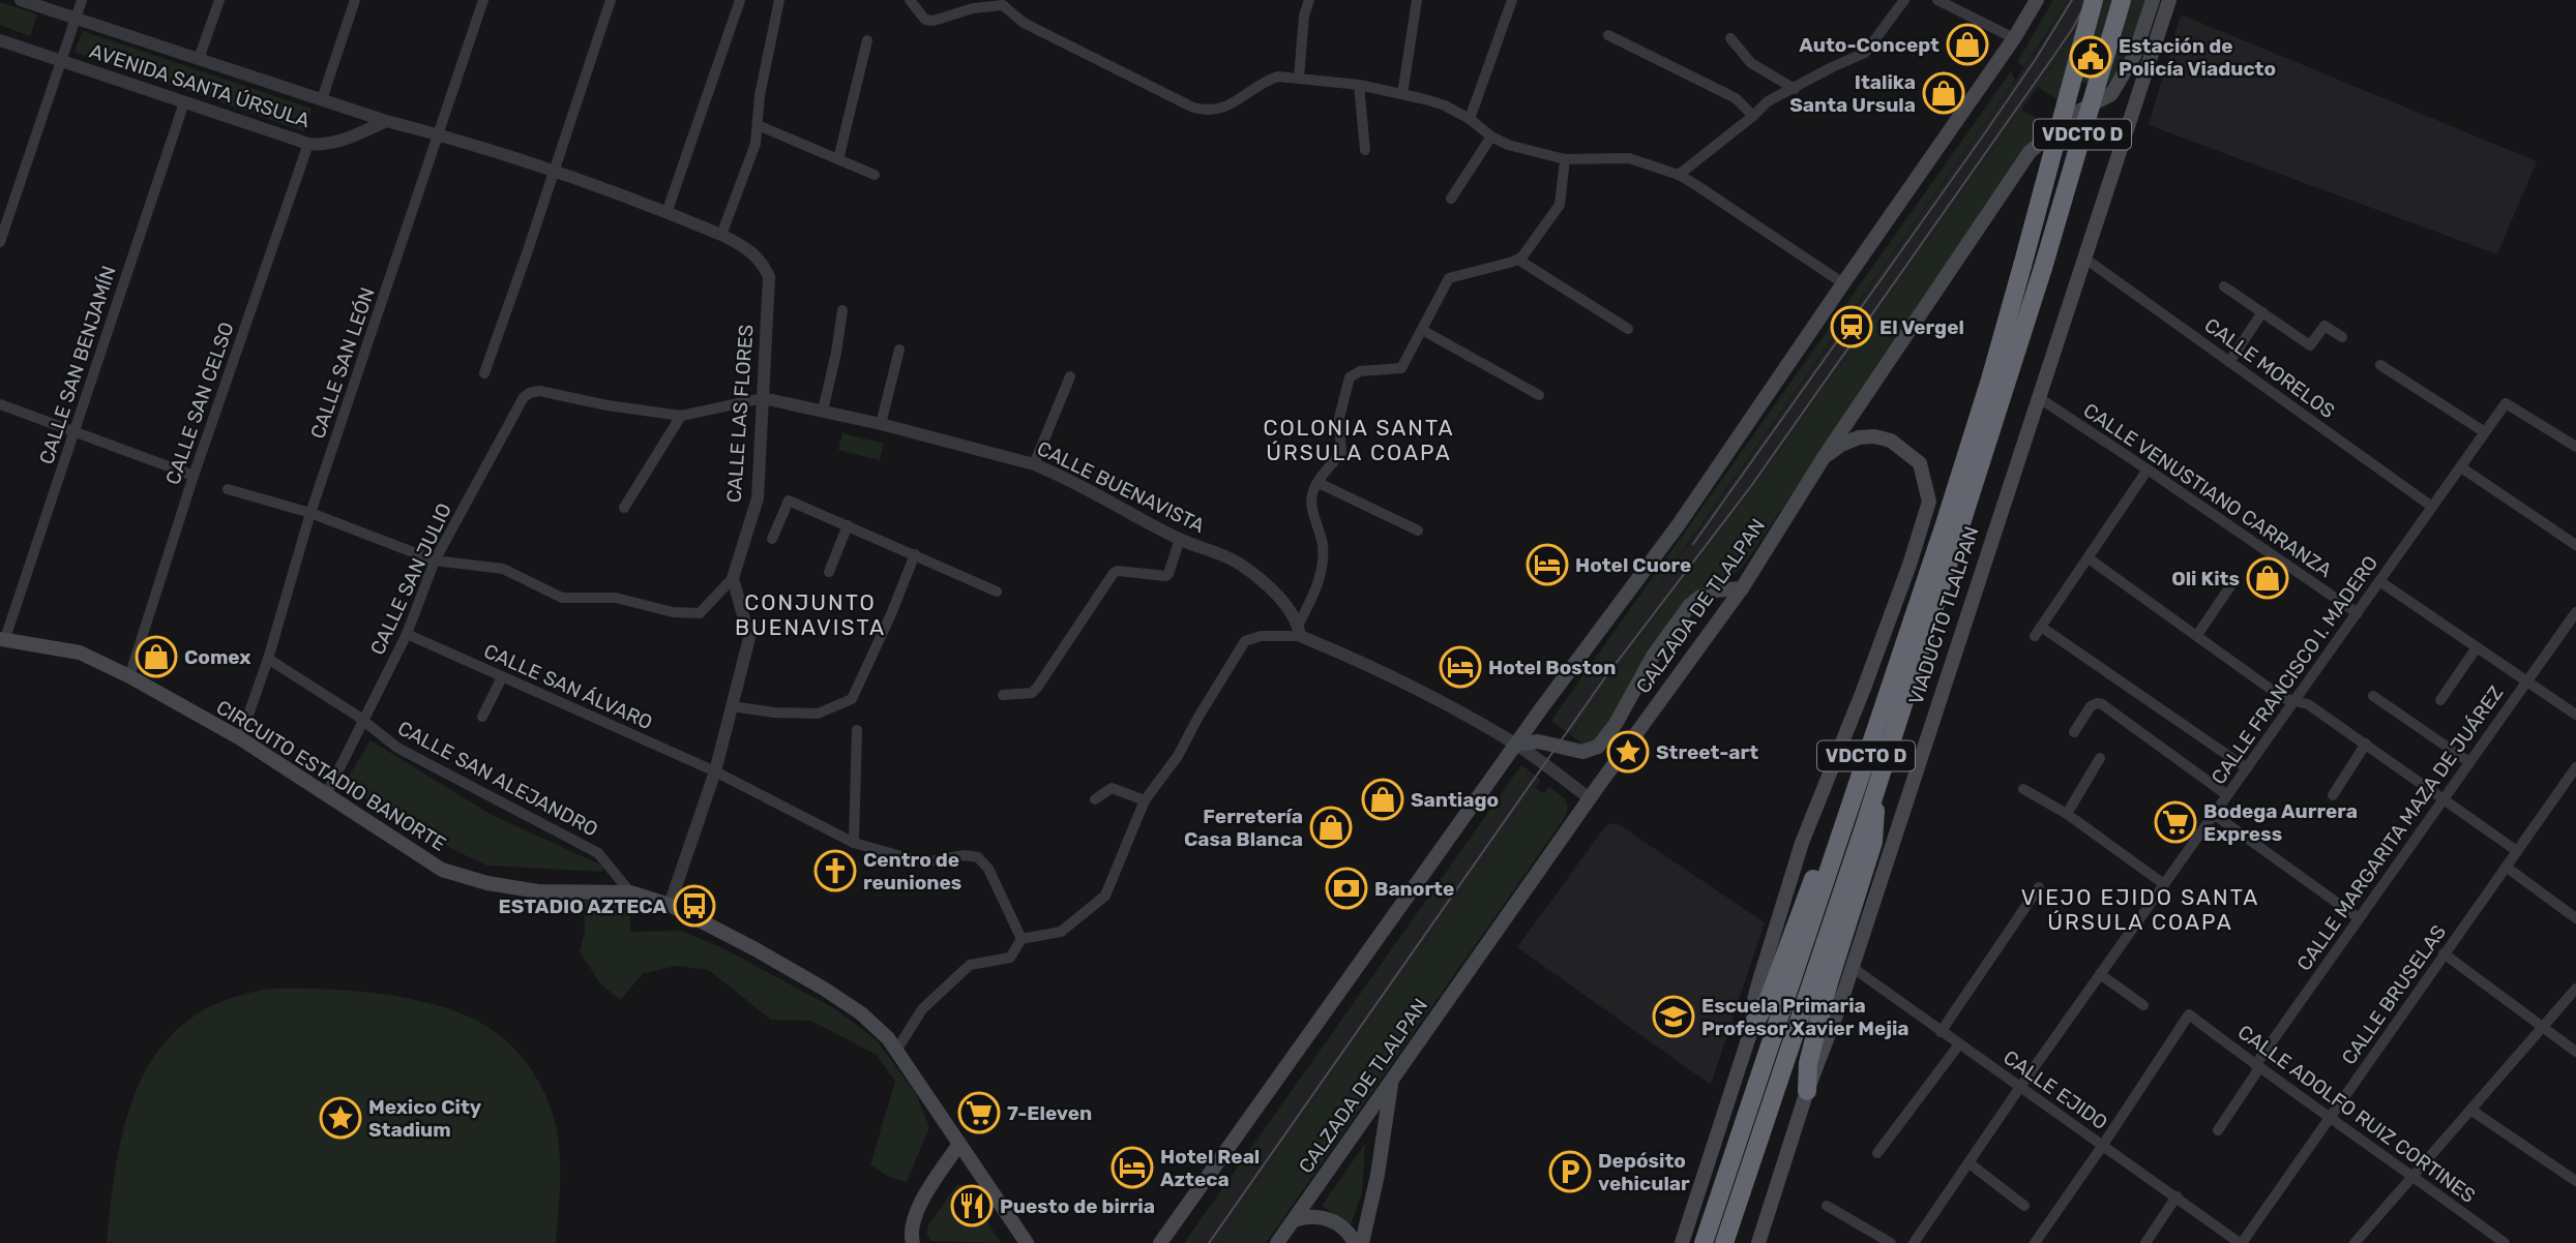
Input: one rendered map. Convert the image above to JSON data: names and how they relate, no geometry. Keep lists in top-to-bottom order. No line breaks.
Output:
{"streets":{"highway":["VDCTO D","VIADUCTO TLALPAN"],"main road":["CALZADA DE TLALPAN","CIRCUITO ESTADIO BANORTE"],"street":["AVENIDA SANTA ÚRSULA","CALLE SAN LEÓN","CALLE SAN BENJAMÍN","CALLE MORELOS","CALLE SAN CELSO","CALLE LAS FLORES","CALLE BUENAVISTA","CALLE VENUSTIANO CARRANZA","CALLE SAN JULIO","CALLE FRANCISCO I. MADERO","CALLE SAN ÁLVARO","CALLE SAN ALEJANDRO","CALLE MARGARITA MAZA DE JUÁREZ","CALLE BRUSELAS","CALLE EJIDO","CALLE ADOLFO RUIZ CORTINES"]},"crossings":[["AVENIDA SANTA ÚRSULA","CALLE SAN LEÓN"],["AVENIDA SANTA ÚRSULA","CALLE SAN BENJAMÍN"],["AVENIDA SANTA ÚRSULA","CALLE SAN CELSO"],["AVENIDA SANTA ÚRSULA","CALLE LAS FLORES"],["CALLE SAN LEÓN","CIRCUITO ESTADIO BANORTE"],["CALLE SAN LEÓN","CALLE SAN ALEJANDRO"],["CALLE SAN BENJAMÍN","CIRCUITO ESTADIO BANORTE"],["CALLE MORELOS","VIADUCTO TLALPAN"],["CALLE MORELOS","CALLE FRANCISCO I. MADERO"],["CALLE SAN CELSO","CIRCUITO ESTADIO BANORTE"],["CALLE LAS FLORES","CALLE BUENAVISTA"],["CALLE VENUSTIANO CARRANZA","VIADUCTO TLALPAN"],["CALLE VENUSTIANO CARRANZA","CALLE FRANCISCO I. MADERO"],["CALLE SAN JULIO","CALLE SAN ÁLVARO"],["CALLE SAN JULIO","CIRCUITO ESTADIO BANORTE"],["CALLE SAN JULIO","CALLE SAN ALEJANDRO"],["VIADUCTO TLALPAN","CALLE EJIDO"],["CALLE FRANCISCO I. MADERO","CALLE EJIDO"],["CIRCUITO ESTADIO BANORTE","CALLE SAN ALEJANDRO"],["CALLE MARGARITA MAZA DE JUÁREZ","CALLE ADOLFO RUIZ CORTINES"],["CALLE BRUSELAS","CALLE EJIDO"],["CALLE BRUSELAS","CALLE ADOLFO RUIZ CORTINES"],["CALLE EJIDO","CALLE ADOLFO RUIZ CORTINES"]],"districts":["COLONIA SANTA ÚRSULA COAPA","CONJUNTO BUENAVISTA","VIEJO EJIDO SANTA ÚRSULA COAPA"],"places":{"shop":["Auto-Concept","Italika Santa Ursula","Oli Kits","Comex","Santiago","Ferretería Casa Blanca"],"public building":["Estación de Policía Viaducto"],"station":["El Vergel"],"hotel":["Hotel Cuore","Hotel Boston","Hotel Real Azteca"],"place":["Street-art","Mexico City Stadium"],"supermarket":["Bodega Aurrera Express","7-Eleven"],"church":["Centro de reuniones"],"bank":["Banorte"],"bus stop":["ESTADIO AZTECA"],"school or university":["Escuela Primaria Profesor Xavier Mejia"],"parking":["Depósito vehicular"],"restaurant":["Puesto de birria"]}}
